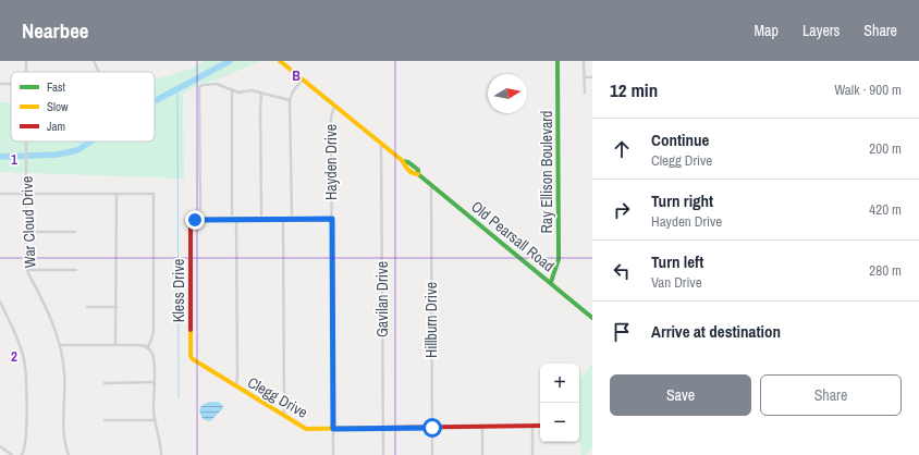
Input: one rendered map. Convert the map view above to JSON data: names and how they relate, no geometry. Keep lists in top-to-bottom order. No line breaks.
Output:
{"streets":{"street":["Hayden Drive","Ray Ellison Boulevard","War Cloud Drive","Old Pearsall Road","Kless Drive","Gavilan Drive","Hillburn Drive","Clegg Drive"]},"crossings":[["Hayden Drive","Old Pearsall Road"],["Hayden Drive","Clegg Drive"],["Ray Ellison Boulevard","Old Pearsall Road"],["Old Pearsall Road","Gavilan Drive"],["Old Pearsall Road","Hillburn Drive"],["Kless Drive","Clegg Drive"],["Gavilan Drive","Clegg Drive"],["Hillburn Drive","Clegg Drive"]],"legend":["Fast","Slow","Jam"],"north":"right","page":{"header":"Nearbee","nav":["Map","Layers","Share"],"heading":["12 min","Walk · 900 m"],"list":[["Continue","Clegg Drive","200 m"],["Turn right","Hayden Drive","420 m"],["Turn left","Van Drive","280 m"],"Arrive at destination"],"buttons":["Save","Share"],"map_buttons":["+","−"]},"grid":{"columns":["B"],"rows":["1","2"]}}
